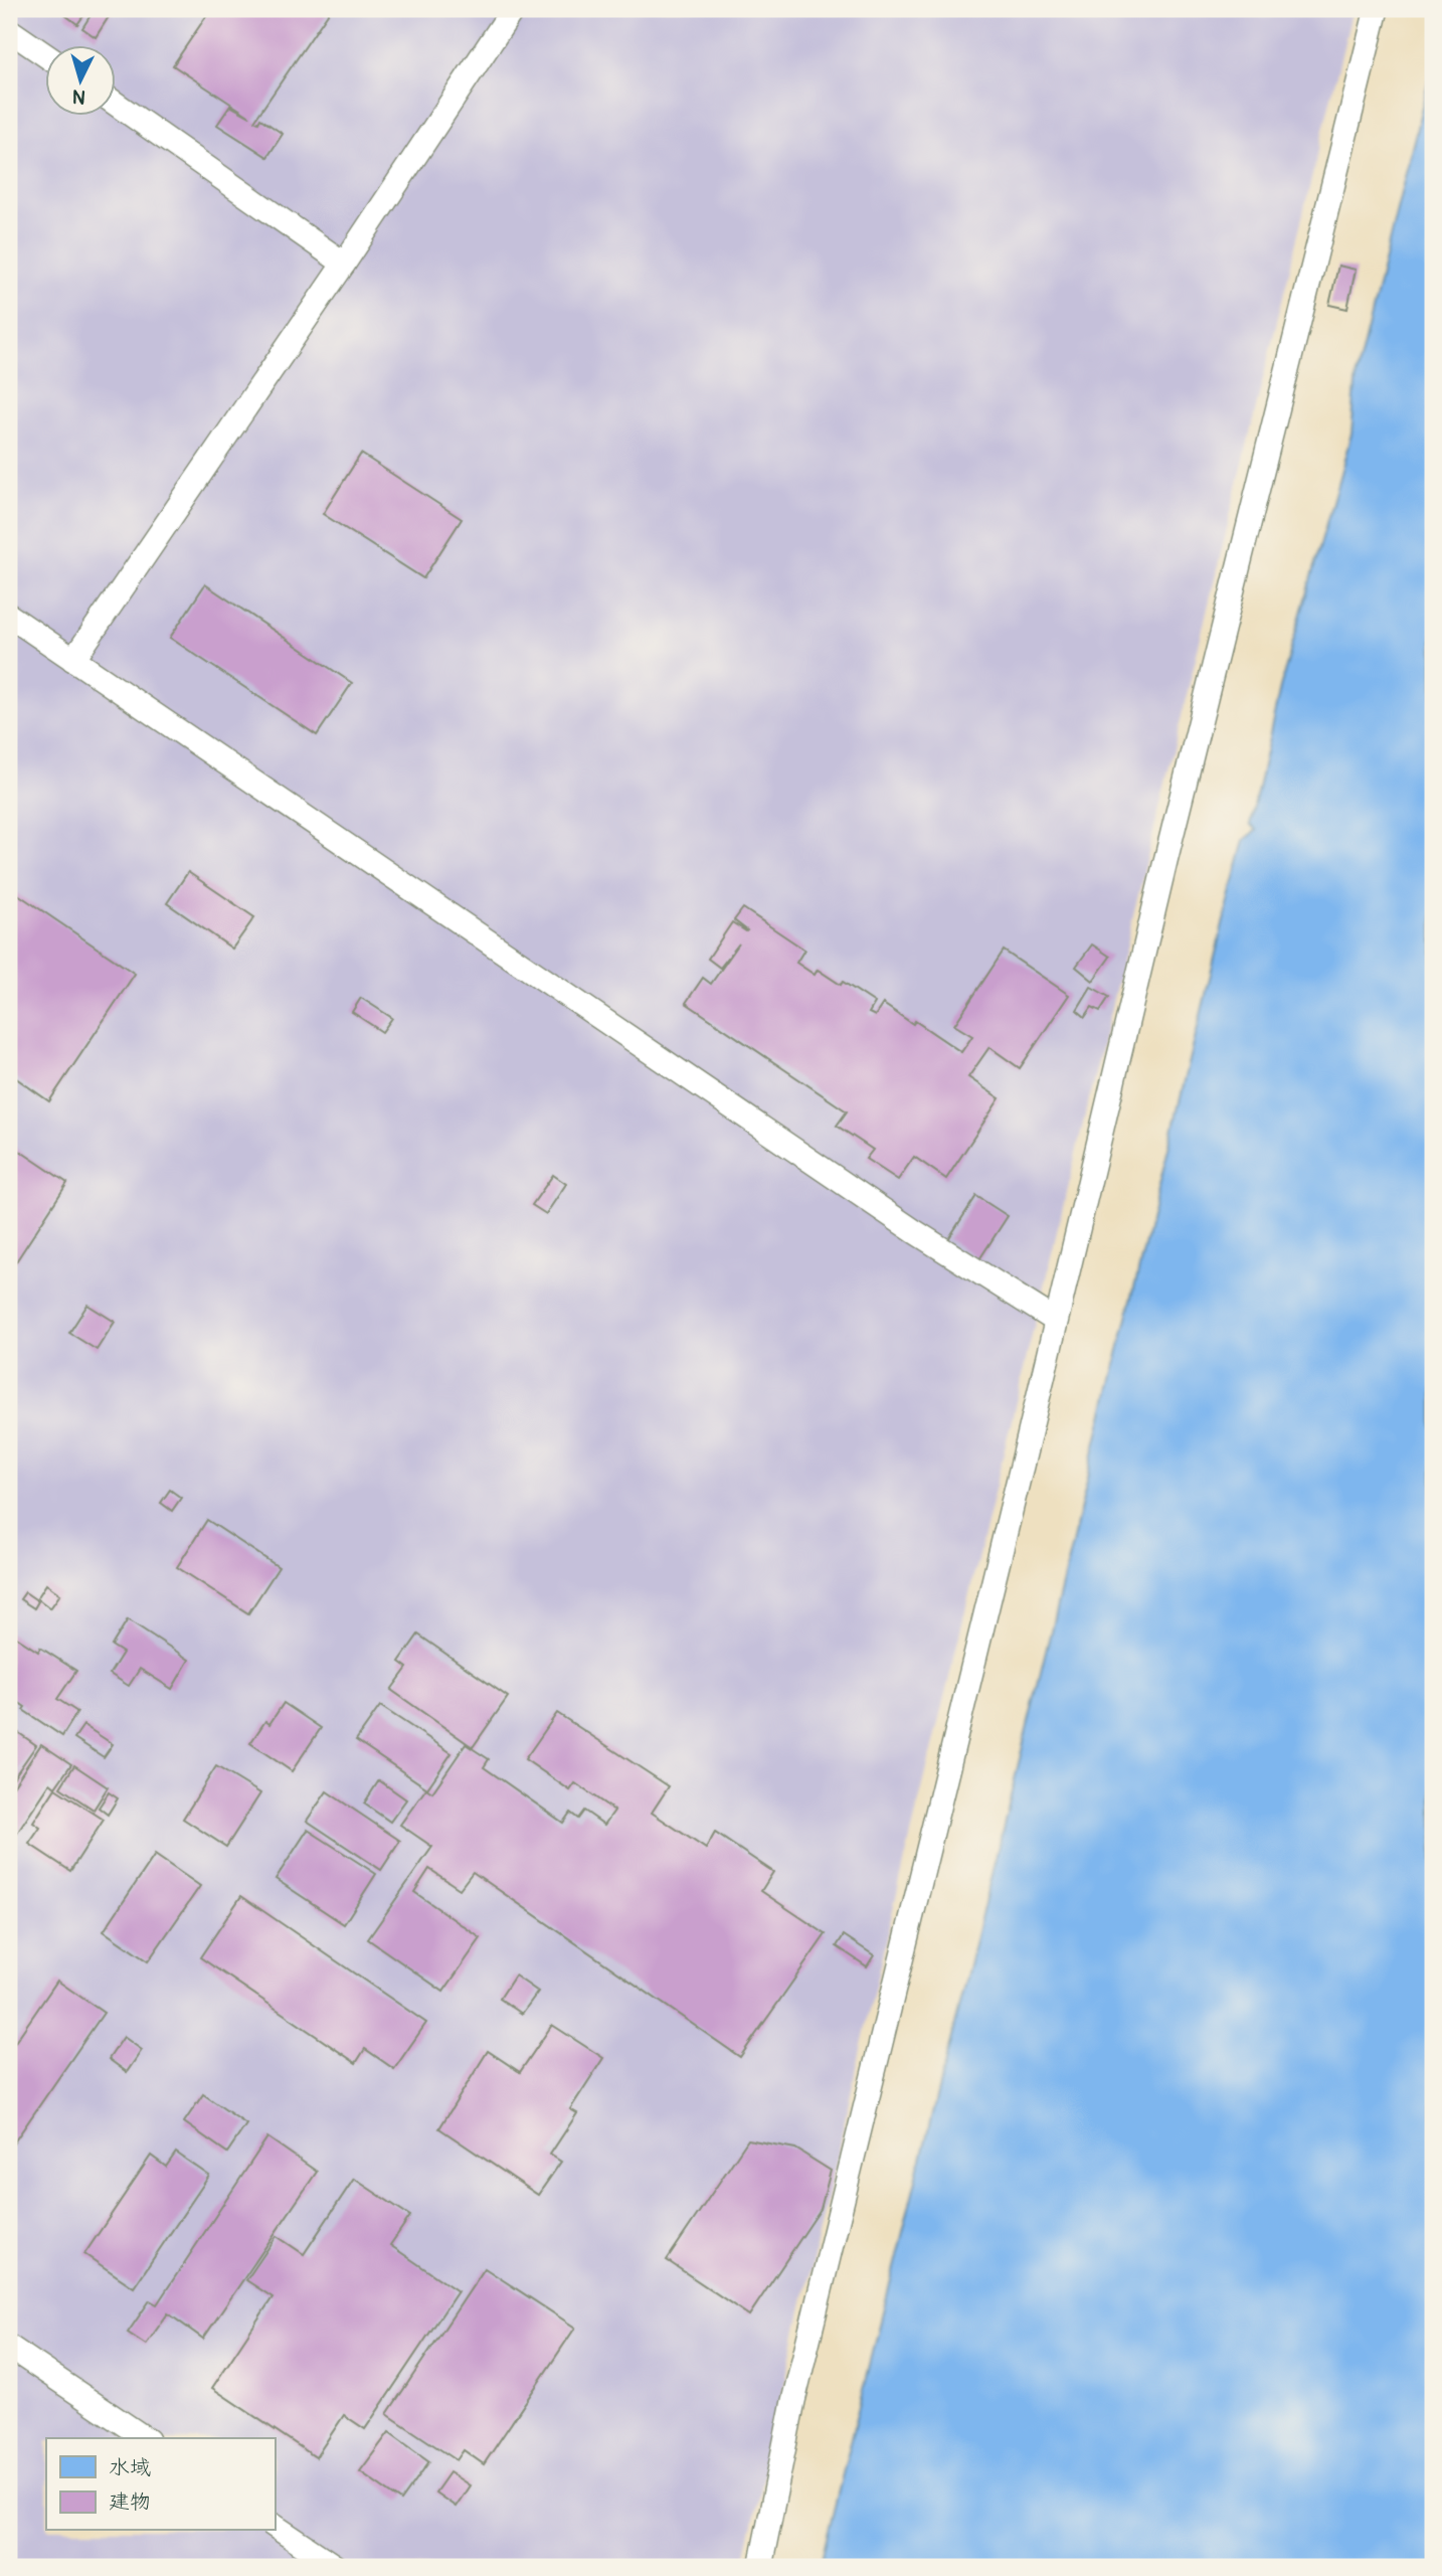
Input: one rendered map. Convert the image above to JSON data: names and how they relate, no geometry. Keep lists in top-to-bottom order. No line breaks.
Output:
{"legend":["水域","建物"],"north":"bottom"}
